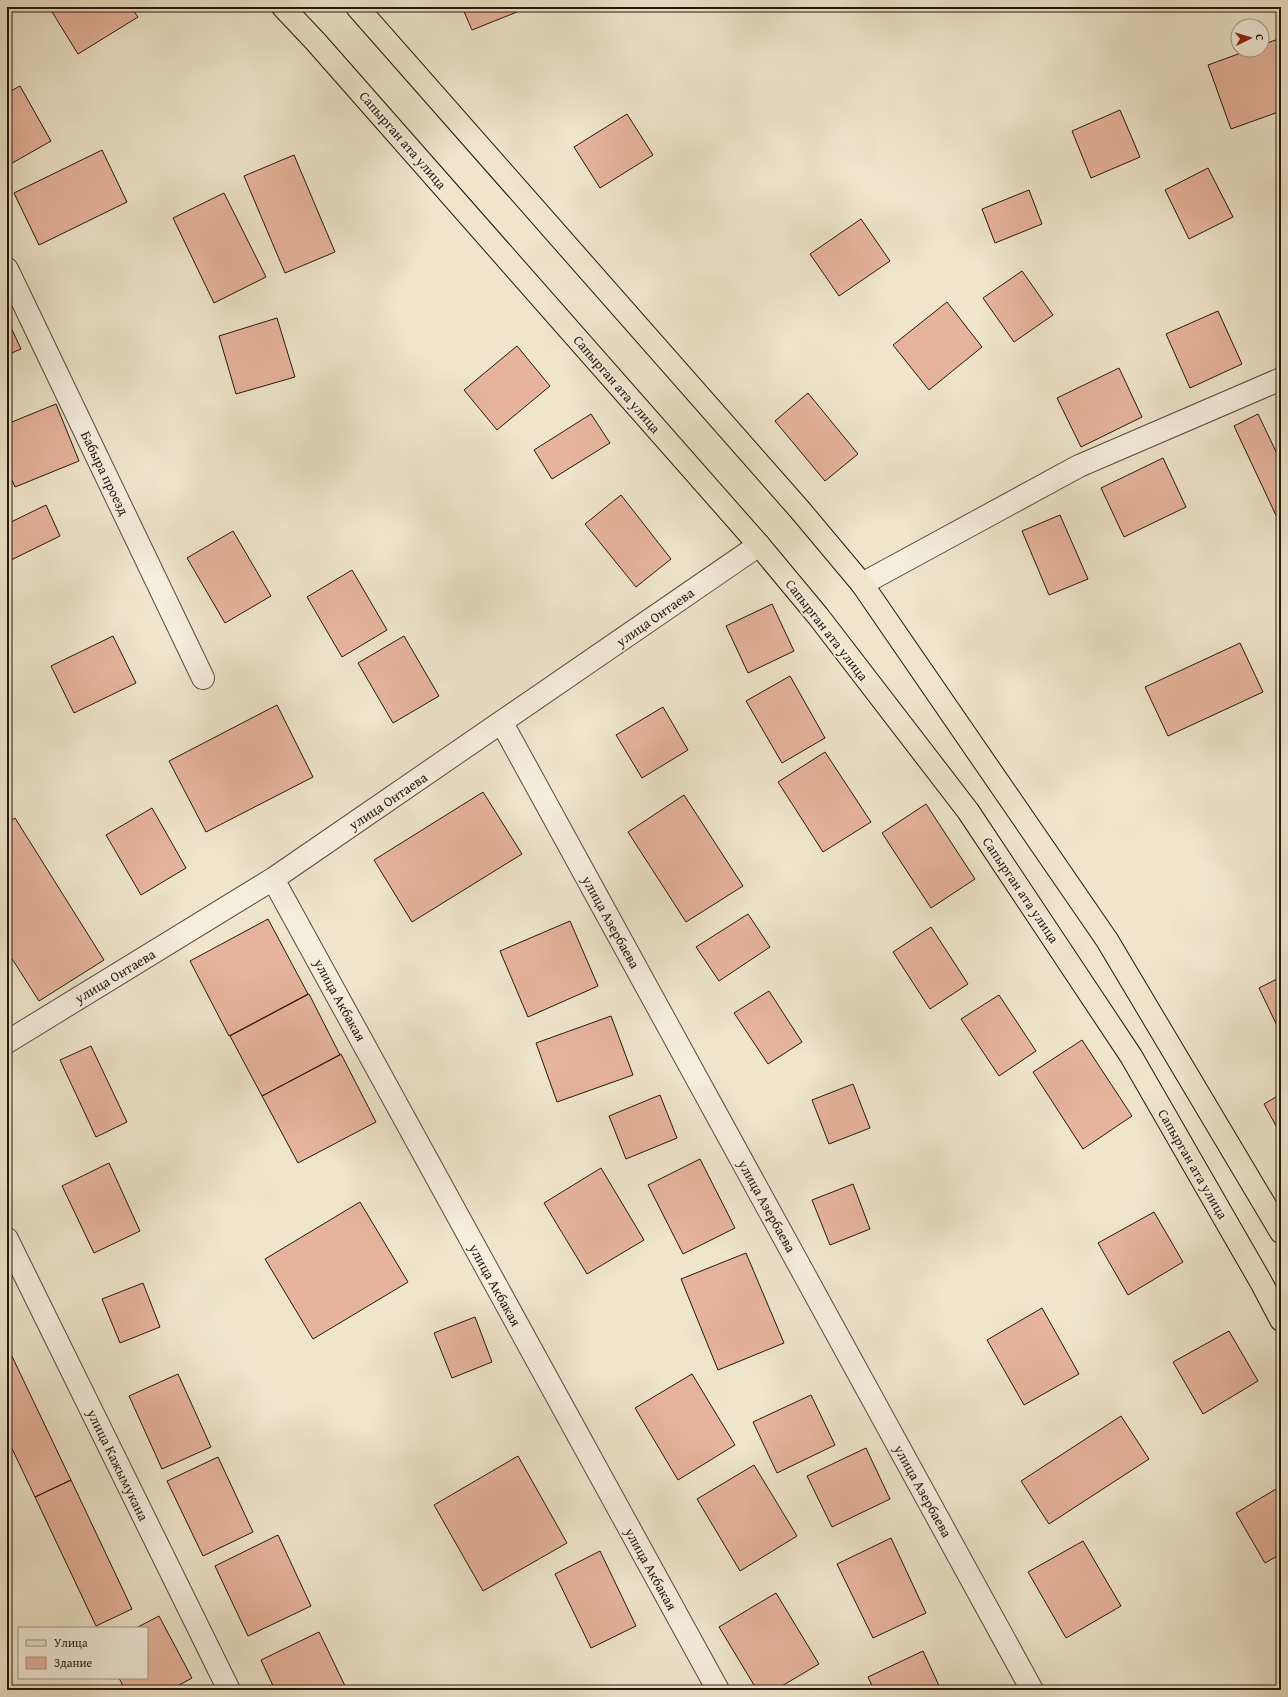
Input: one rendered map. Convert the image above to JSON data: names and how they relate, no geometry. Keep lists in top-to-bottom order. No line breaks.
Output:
{"streets":{"main road":["Сапырган ата улица"],"street":["Бабыра проезд","улица Онтаева","улица Азербаева","улица Акбакая","улица Кажымукана"]},"crossings":[["Сапырган ата улица","улица Онтаева"],["улица Онтаева","улица Азербаева"],["улица Онтаева","улица Акбакая"]],"legend":["Улица","Здание"],"north":"right"}
